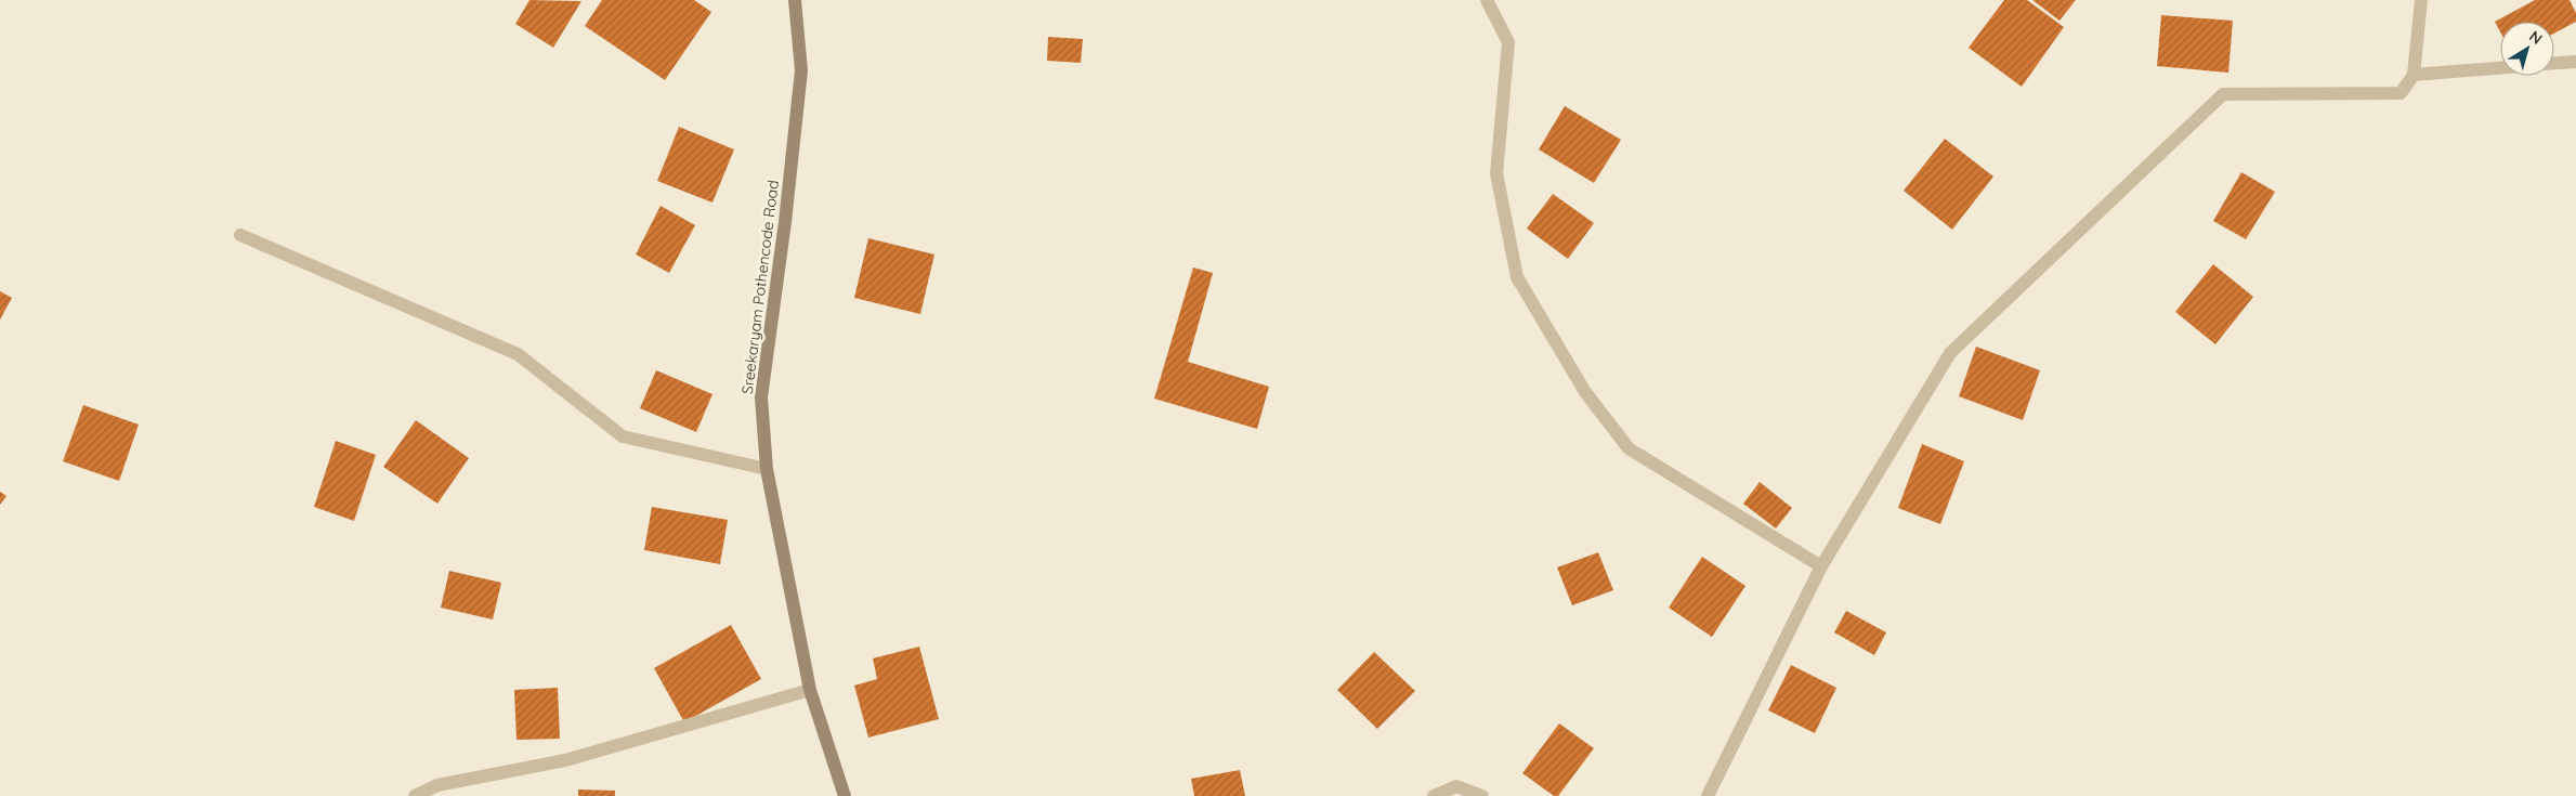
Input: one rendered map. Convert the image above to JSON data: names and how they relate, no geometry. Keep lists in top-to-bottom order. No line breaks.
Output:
{"streets":{"main road":["Sreekaryam Pothencode Road"]},"north":"top right"}
